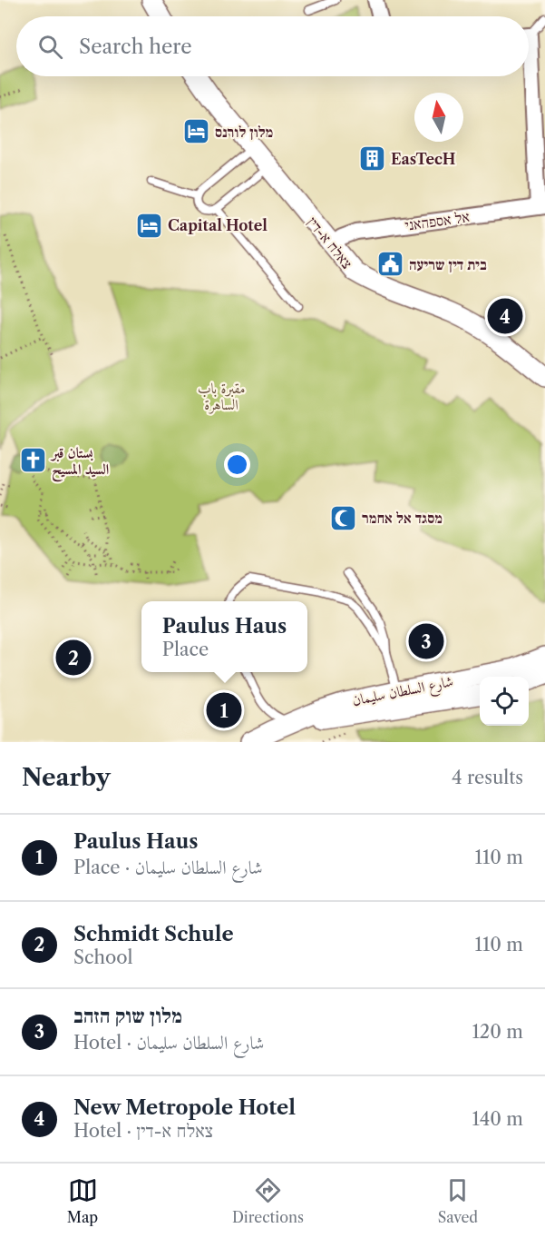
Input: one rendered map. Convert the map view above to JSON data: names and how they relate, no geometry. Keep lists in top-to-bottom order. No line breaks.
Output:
{"streets":{"street":["אל אספהאני","צאלח א-דין","شارع السلطان سليمان"]},"crossings":[["אל אספהאני","צאלח א-דין"]],"parks":["مقبرة باب الساهرة"],"places":{"hotel":["מלון לורנס","Capital Hotel"],"building":["EasTecH"],"public building":["בית דין שריעה"],"church":["بستان قبر السيد المسيح"],"mosque":["מסגד אל אחמר"]},"north":"top","page":{"search":"Search here","pins":["4","3","2","1"],"popup":["Paulus Haus","Place"],"heading":["Nearby","4 results"],"list":[{"mark":"1","name":"Paulus Haus","note":"Place · شارع السلطان سليمان","value":"110 m"},{"mark":"2","name":"Schmidt Schule","note":"School","value":"110 m"},{"mark":"3","name":"מלון שוק הזהב","note":"Hotel · شارع السلطان سليمان","value":"120 m"},{"mark":"4","name":"New Metropole Hotel","note":"Hotel · צאלח א-דין","value":"140 m"}],"nav":["Map","Directions","Saved"]}}
